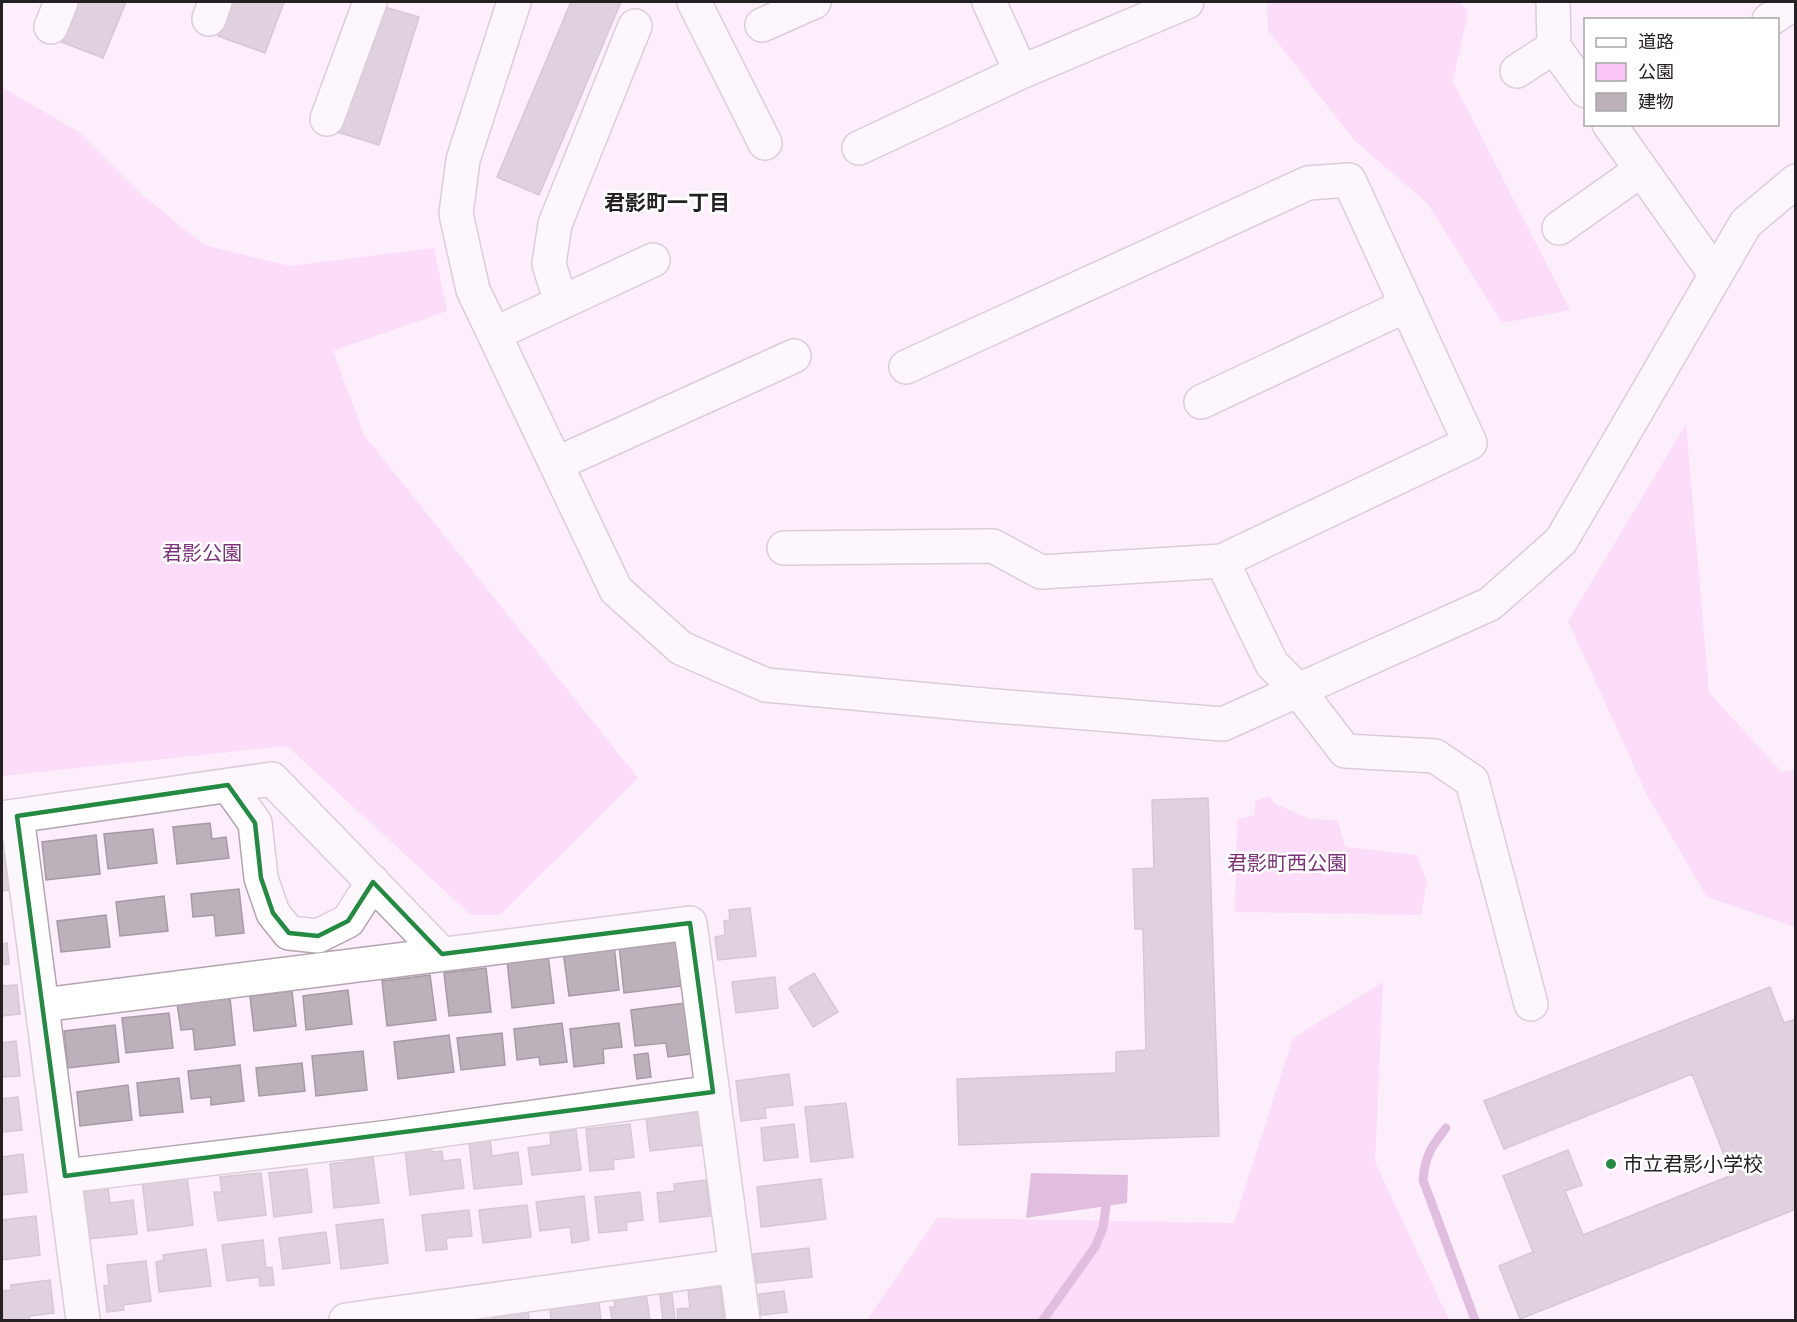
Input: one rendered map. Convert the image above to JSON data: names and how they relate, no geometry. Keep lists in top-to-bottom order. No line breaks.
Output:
{"districts":["君影町一丁目"],"parks":["君影公園","君影町西公園"],"places":["市立君影小学校"],"legend":["道路","公園","建物"]}
